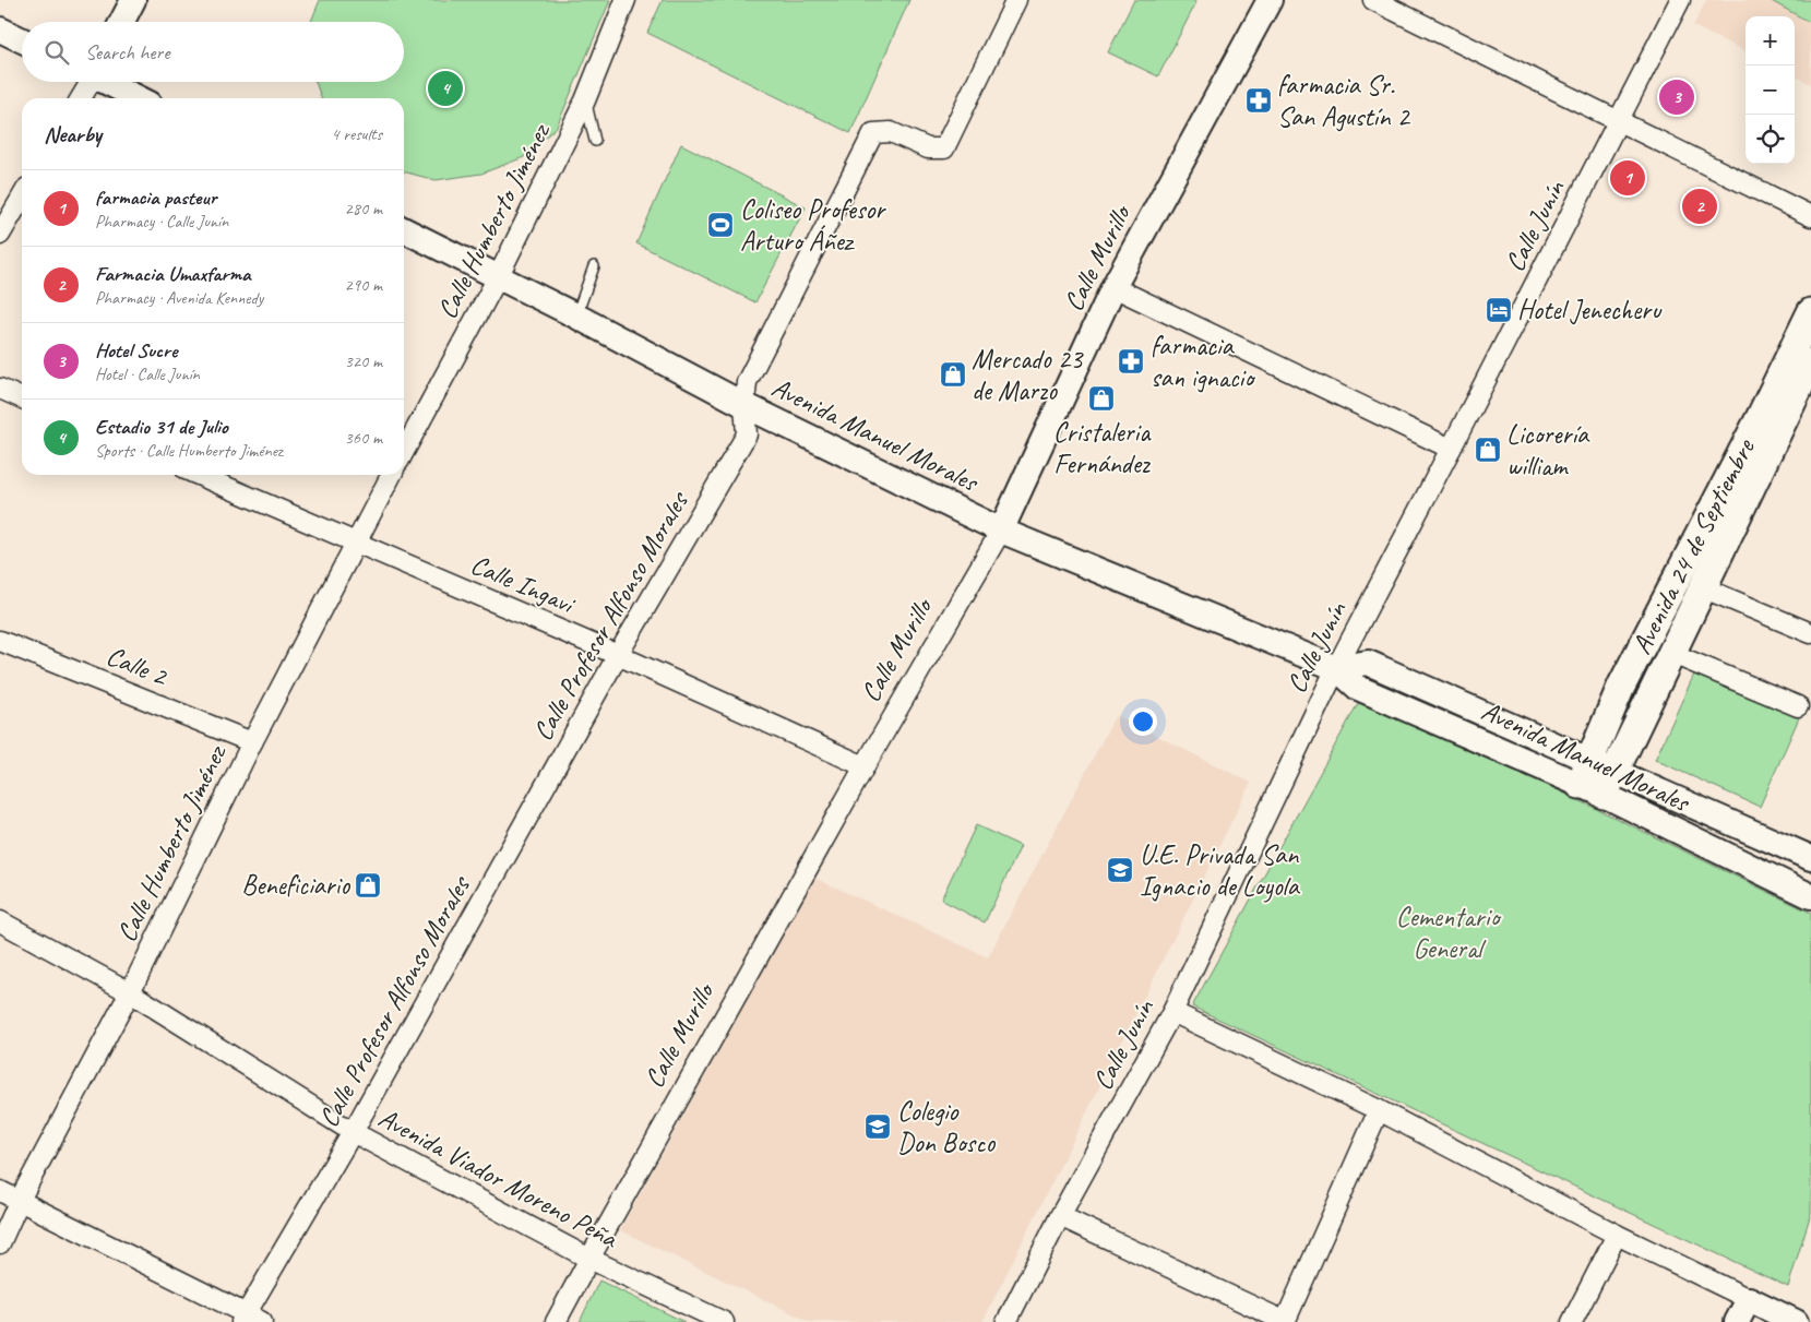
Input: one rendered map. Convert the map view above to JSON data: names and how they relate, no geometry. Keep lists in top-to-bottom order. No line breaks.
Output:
{"streets":{"main road":["Avenida 24 de Septiembre"],"street":["Calle Humberto Jiménez","Calle Junín","Calle Murillo","Avenida Manuel Morales","Calle Ingavi","Calle Profesor Alfonso Morales","Calle 2","Avenida Viador Moreno Peña"]},"crossings":[["Calle Humberto Jiménez","Avenida Manuel Morales"],["Calle Humberto Jiménez","Calle Ingavi"],["Calle Humberto Jiménez","Calle 2"],["Calle Humberto Jiménez","Avenida Viador Moreno Peña"],["Calle Junín","Avenida Manuel Morales"],["Calle Murillo","Avenida Manuel Morales"],["Calle Murillo","Calle Ingavi"],["Calle Murillo","Avenida Viador Moreno Peña"],["Avenida Manuel Morales","Avenida 24 de Septiembre"],["Avenida Manuel Morales","Calle Profesor Alfonso Morales"],["Calle Ingavi","Calle Profesor Alfonso Morales"],["Calle Profesor Alfonso Morales","Avenida Viador Moreno Peña"]],"parks":["Cementario General"],"places":{"pharmacy":["farmacia Sr. San Agustín 2","farmacia san ignacio"],"sports":["Coliseo Profesor Arturo Áñez"],"hotel":["Hotel Jenecheru"],"shop":["Mercado 23 de Marzo","Cristaleria Fernández","Licorería william","Beneficiario"],"school or university":["U.E. Privada San Ignacio de Loyola","Colegio Don Bosco"]},"page":{"map_buttons":["+","−"],"search":"Search here","pins":["4","3","1","2"],"heading":["Nearby","4 results"],"list":[{"mark":"1","name":"farmacia pasteur","note":"Pharmacy · Calle Junín","value":"280 m"},{"mark":"2","name":"Farmacia Umaxfarma","note":"Pharmacy · Avenida Kennedy","value":"290 m"},{"mark":"3","name":"Hotel Sucre","note":"Hotel · Calle Junín","value":"320 m"},{"mark":"4","name":"Estadio 31 de Julio","note":"Sports · Calle Humberto Jiménez","value":"360 m"}]}}
